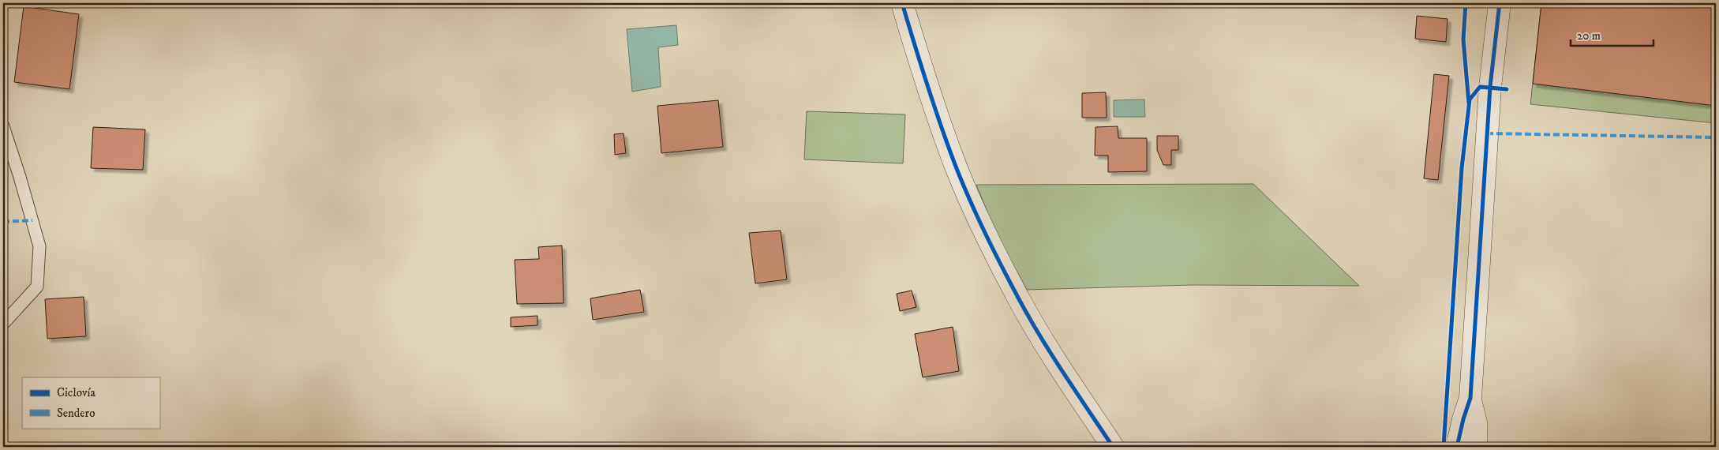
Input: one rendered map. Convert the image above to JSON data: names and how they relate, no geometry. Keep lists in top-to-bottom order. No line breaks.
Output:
{"legend":["Ciclovía","Sendero"],"scale_bar":"20 m"}
